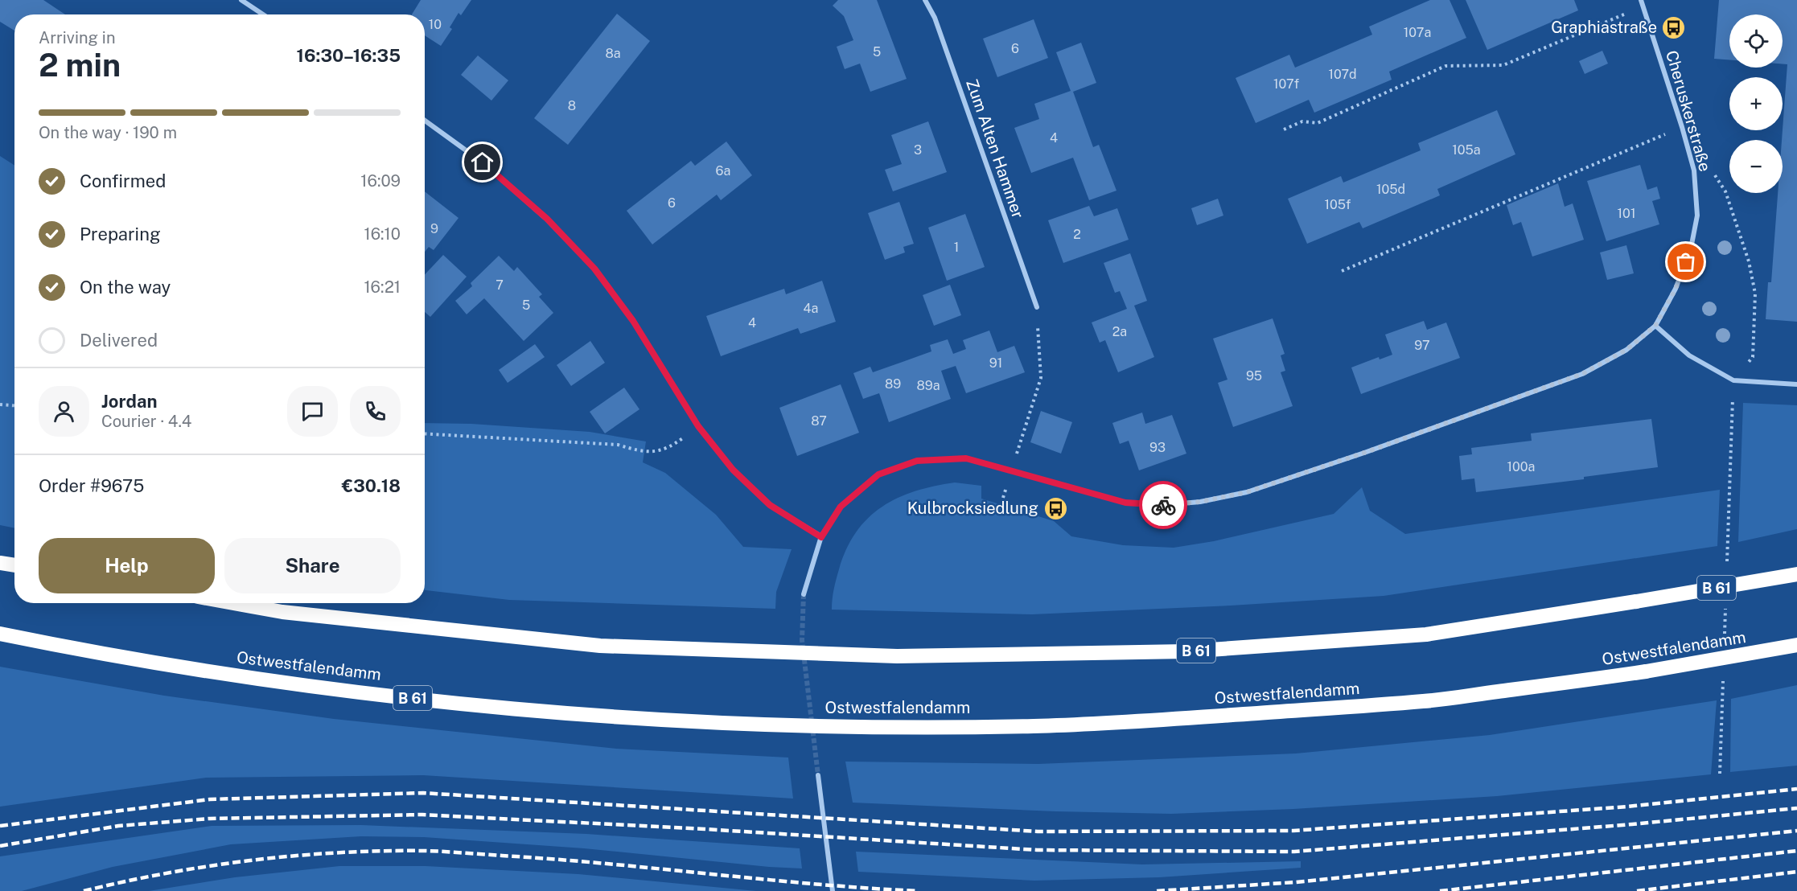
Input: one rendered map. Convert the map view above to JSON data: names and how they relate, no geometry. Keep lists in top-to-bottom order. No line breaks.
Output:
{"streets":{"highway":["B 61","Ostwestfalendamm"],"street":["Cheruskerstraße","Zum Alten Hammer"]},"places":{"bus stop":["Graphiastraße","Kulbrocksiedlung"]},"house_numbers":["10","107a","6","5","8a","107d","107f","8","4","3","105a","6a","105d","6","105f","101","9","2","1","7","5","4a","4","2a","97","91","95","89","89a","87","93","100a"],"page":{"map_buttons":["+","−"],"heading":["2 min","Arriving in","16:30–16:35"],"panel":["Jordan","Courier · 4.4","Order #9675","€30.18"],"bar":"On the way · 190 m","list":[["Confirmed","16:09"],["Preparing","16:10"],["On the way","16:21"],"Delivered"],"buttons":["Help","Share"]}}
